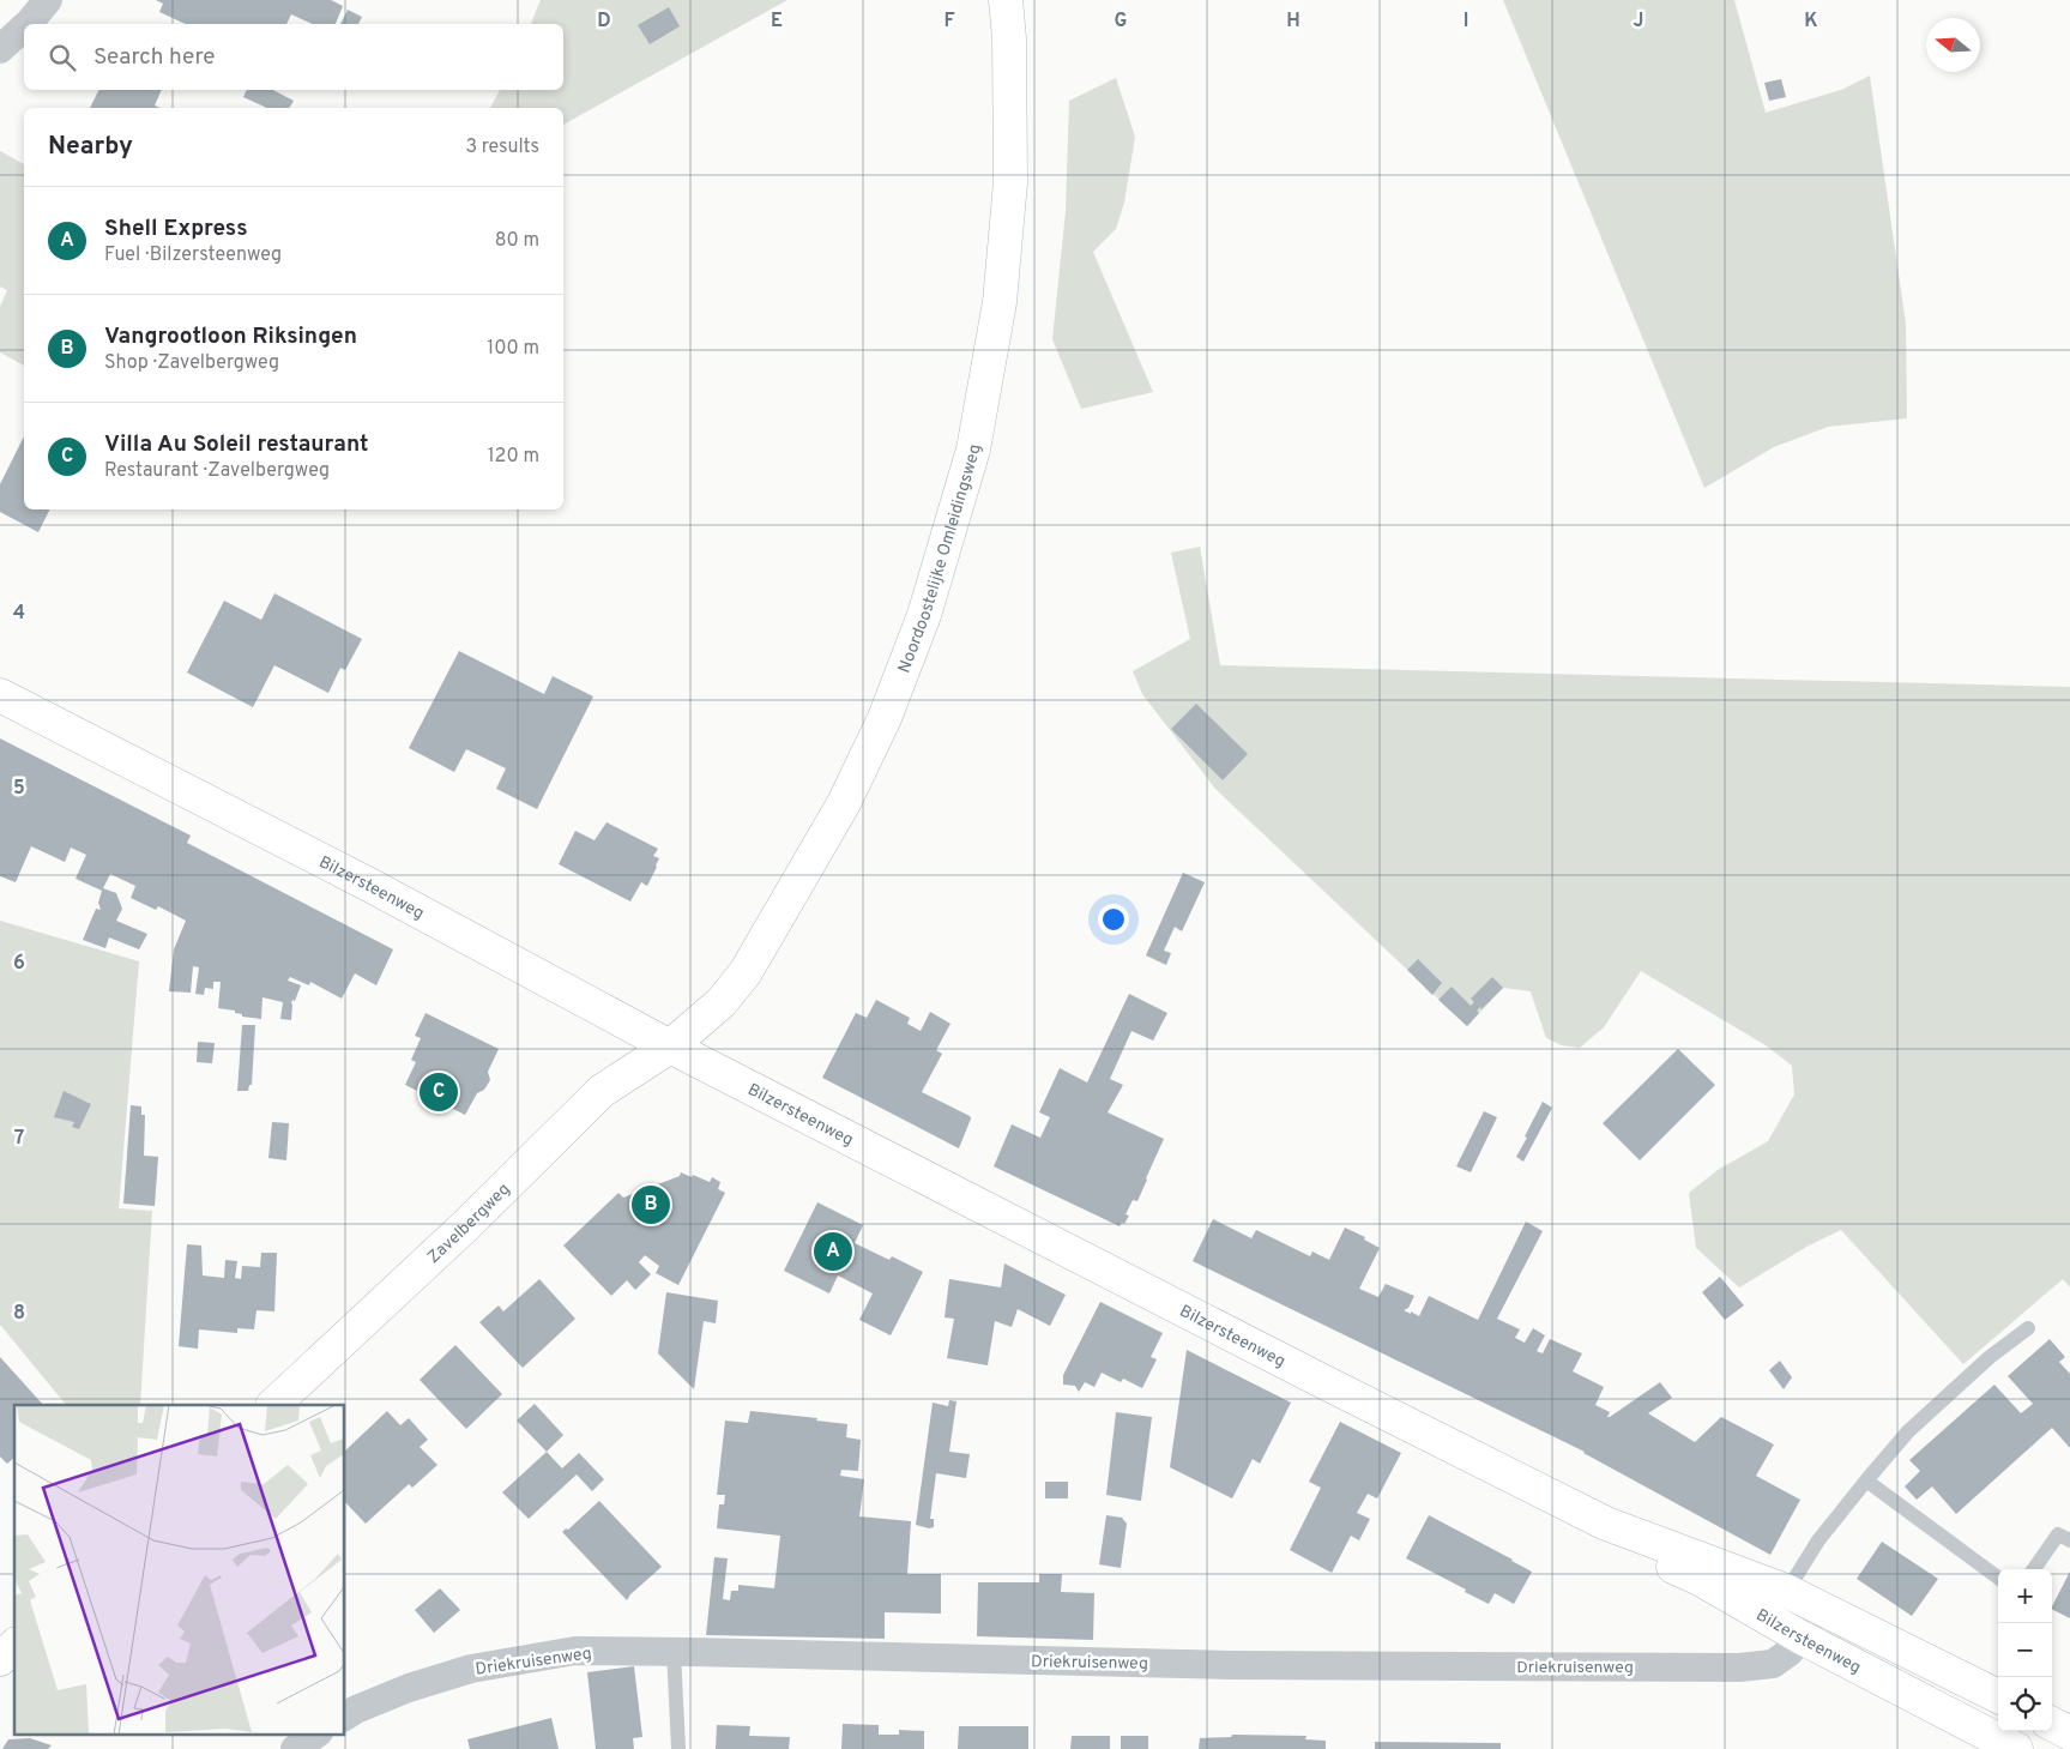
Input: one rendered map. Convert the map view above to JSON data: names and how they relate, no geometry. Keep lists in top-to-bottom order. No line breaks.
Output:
{"streets":{"main road":["Noordoostelijke Omleidingsweg","Bilzersteenweg","Zavelbergweg"],"street":["Driekruisenweg"]},"crossings":[["Noordoostelijke Omleidingsweg","Bilzersteenweg"],["Noordoostelijke Omleidingsweg","Zavelbergweg"],["Bilzersteenweg","Zavelbergweg"],["Bilzersteenweg","Driekruisenweg"]],"north":"left","page":{"search":"Search here","heading":["Nearby","3 results"],"list":[{"mark":"A","name":"Shell Express","note":"Fuel · Bilzersteenweg","value":"80 m"},{"mark":"B","name":"Vangrootloon Riksingen","note":"Shop · Zavelbergweg","value":"100 m"},{"mark":"C","name":"Villa Au Soleil restaurant","note":"Restaurant · Zavelbergweg","value":"120 m"}],"pins":["C","B","A"],"map_buttons":["+","−"]},"grid":{"columns":["D","E","F","G","H","I","J","K"],"rows":["4","5","6","7","8"]}}
